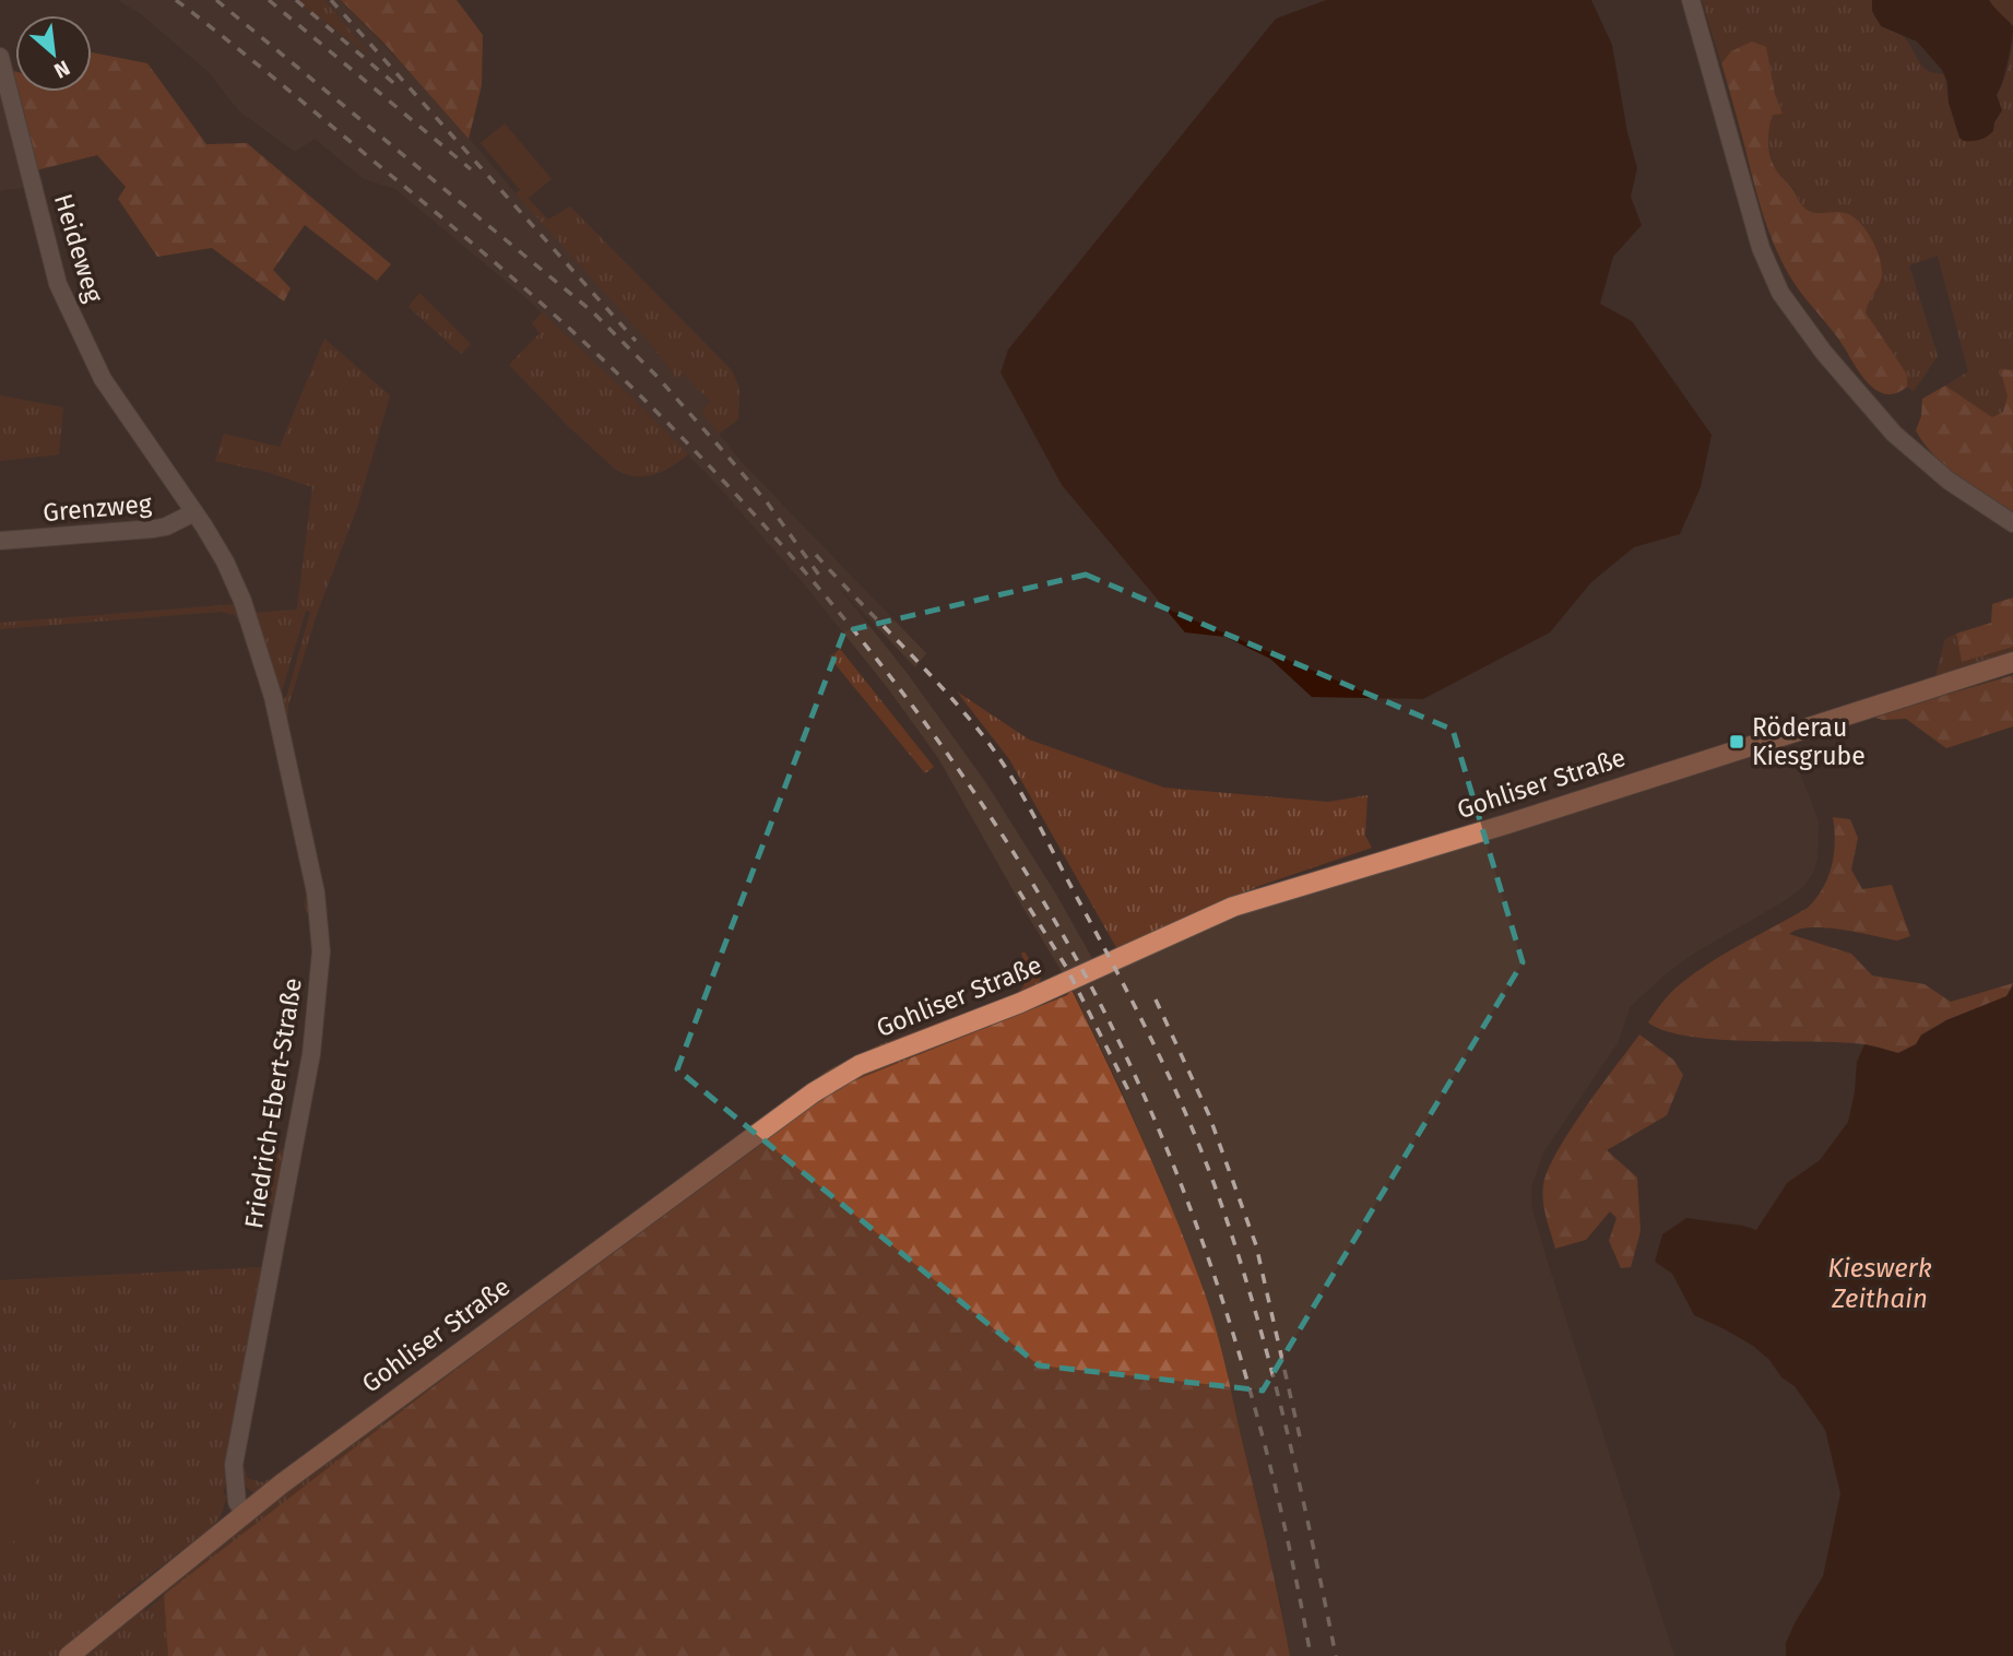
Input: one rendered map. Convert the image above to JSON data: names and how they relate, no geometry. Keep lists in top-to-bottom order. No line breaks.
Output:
{"streets":{"main road":["Gohliser Straße"],"street":["Heideweg","Grenzweg","Friedrich-Ebert-Straße"]},"crossings":[["Heideweg","Friedrich-Ebert-Straße"],["Grenzweg","Friedrich-Ebert-Straße"],["Gohliser Straße","Friedrich-Ebert-Straße"]],"water":["Kieswerk Zeithain"],"places":{"transit":["Röderau Kiesgrube"]},"north":"bottom right"}
